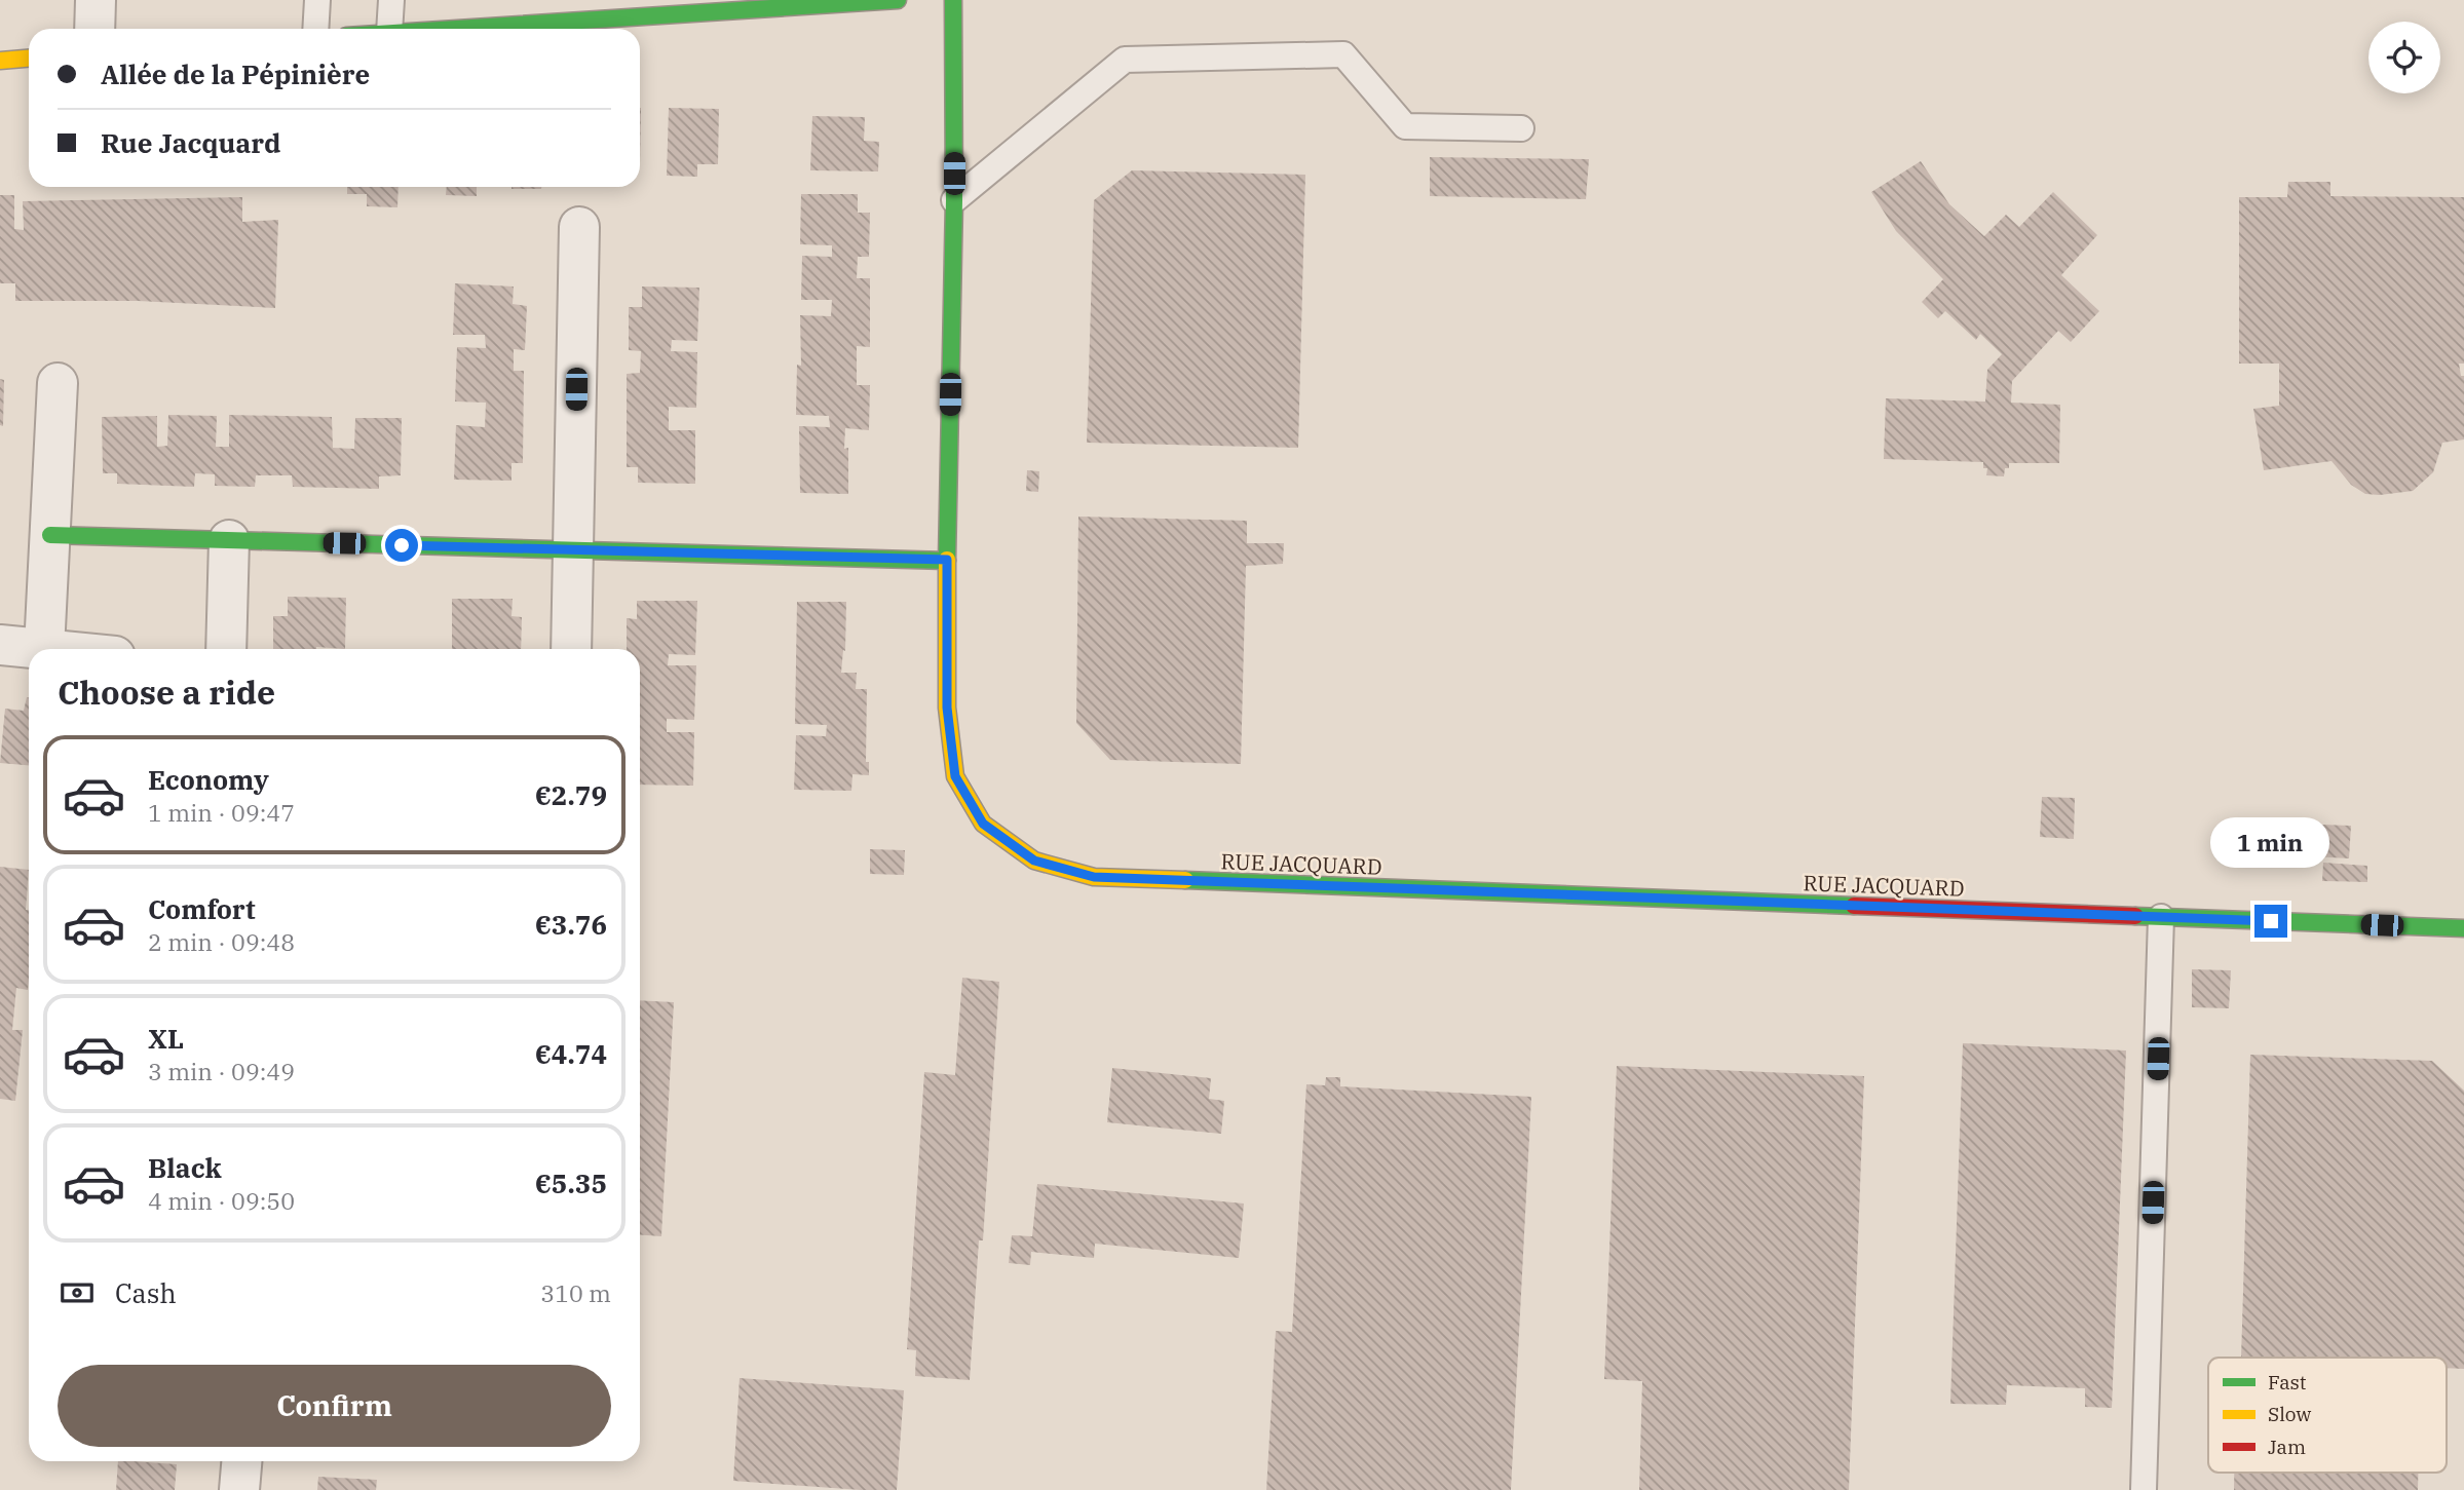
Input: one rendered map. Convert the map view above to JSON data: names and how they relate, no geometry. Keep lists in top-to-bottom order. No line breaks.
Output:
{"streets":{"street":["RUE JACQUARD"]},"legend":["Fast","Slow","Jam"],"page":{"banner":["Allée de la Pépinière","Rue Jacquard"],"heading":"Choose a ride","list":[{"name":"Economy","note":"1 min · 09:47","value":"€2.79"},{"name":"Comfort","note":"2 min · 09:48","value":"€3.76"},{"name":"XL","note":"3 min · 09:49","value":"€4.74"},{"name":"Black","note":"4 min · 09:50","value":"€5.35"}],"bubble":"1 min","pay":["Cash","310 m"],"buttons":"Confirm"}}
